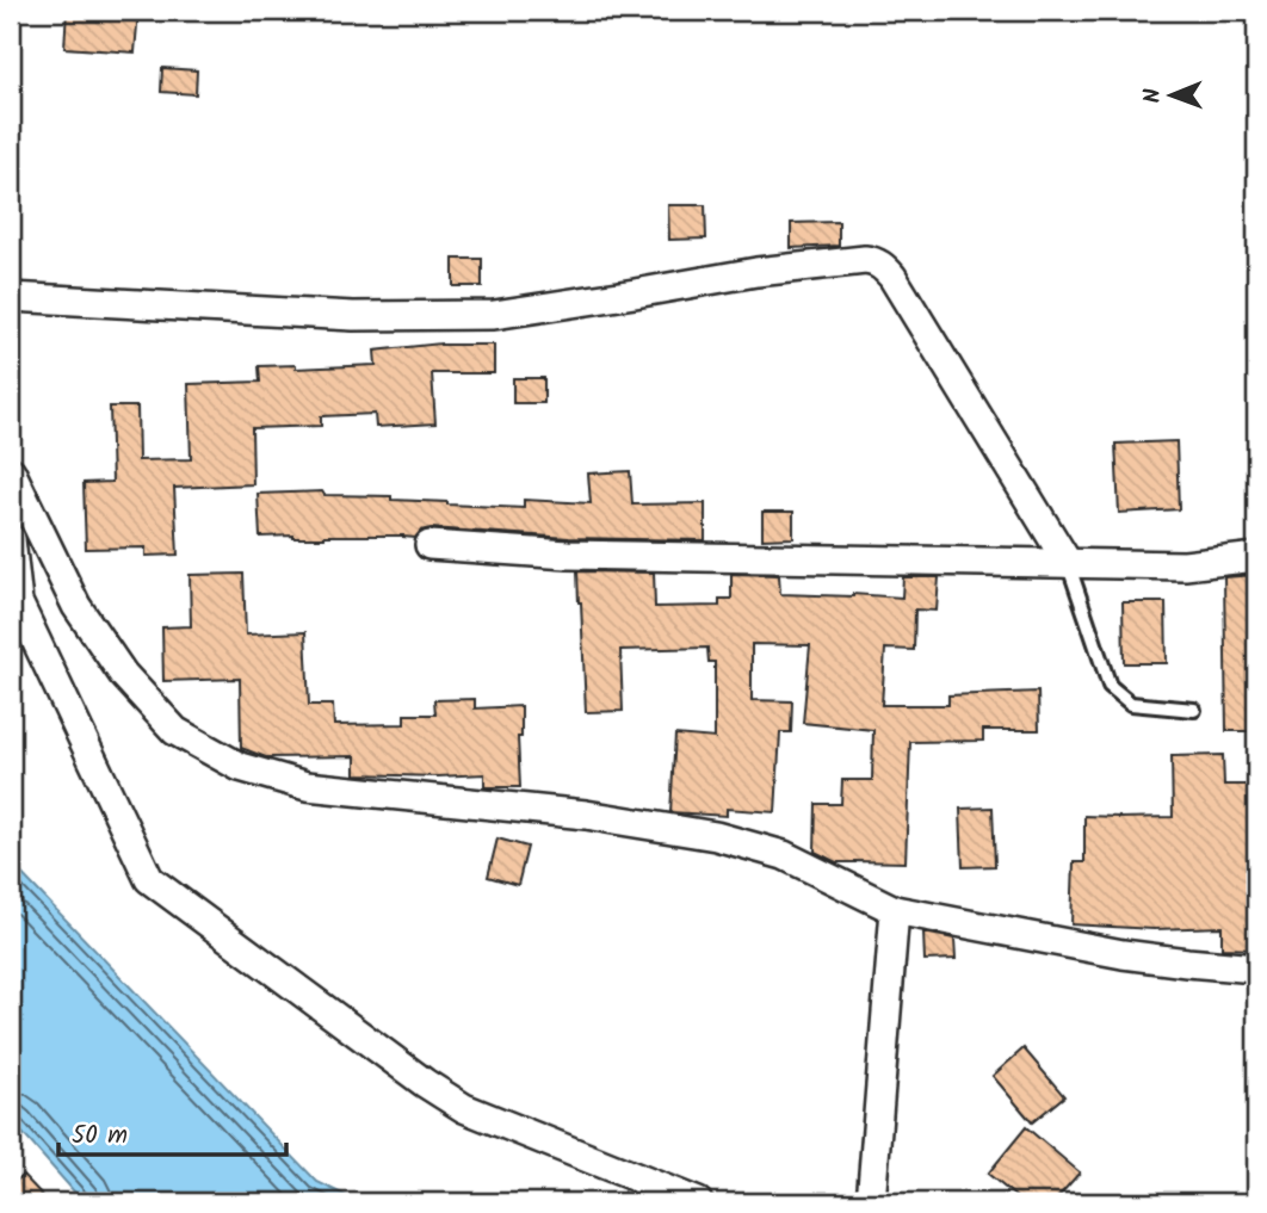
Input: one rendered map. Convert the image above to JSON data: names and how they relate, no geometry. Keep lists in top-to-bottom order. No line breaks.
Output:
{"scale_bar":"50 m","north":"left"}
